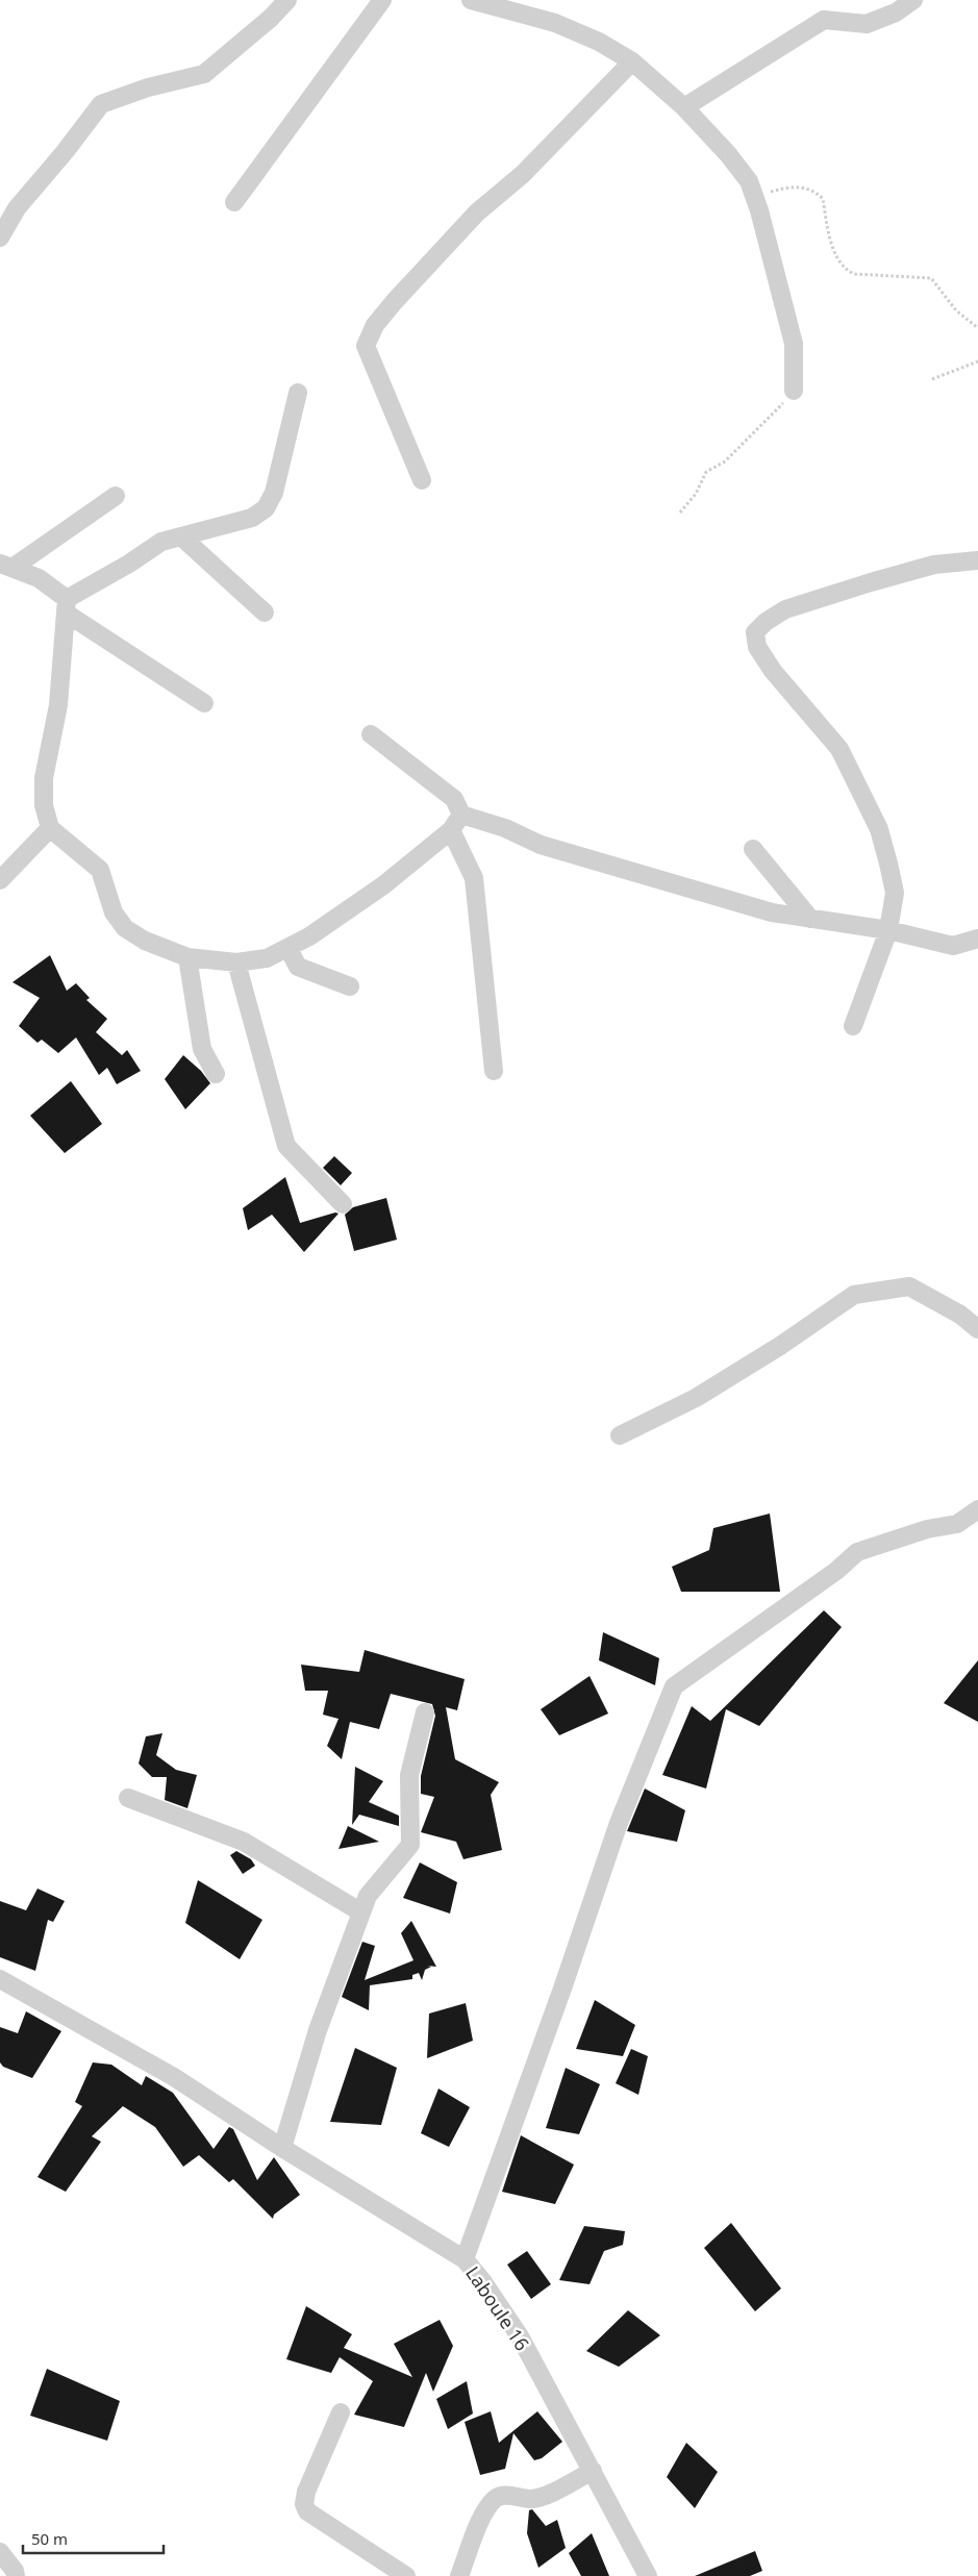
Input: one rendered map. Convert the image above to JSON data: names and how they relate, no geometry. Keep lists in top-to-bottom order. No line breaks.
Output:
{"streets":{"street":["Laboule 16"]},"scale_bar":"50 m"}
